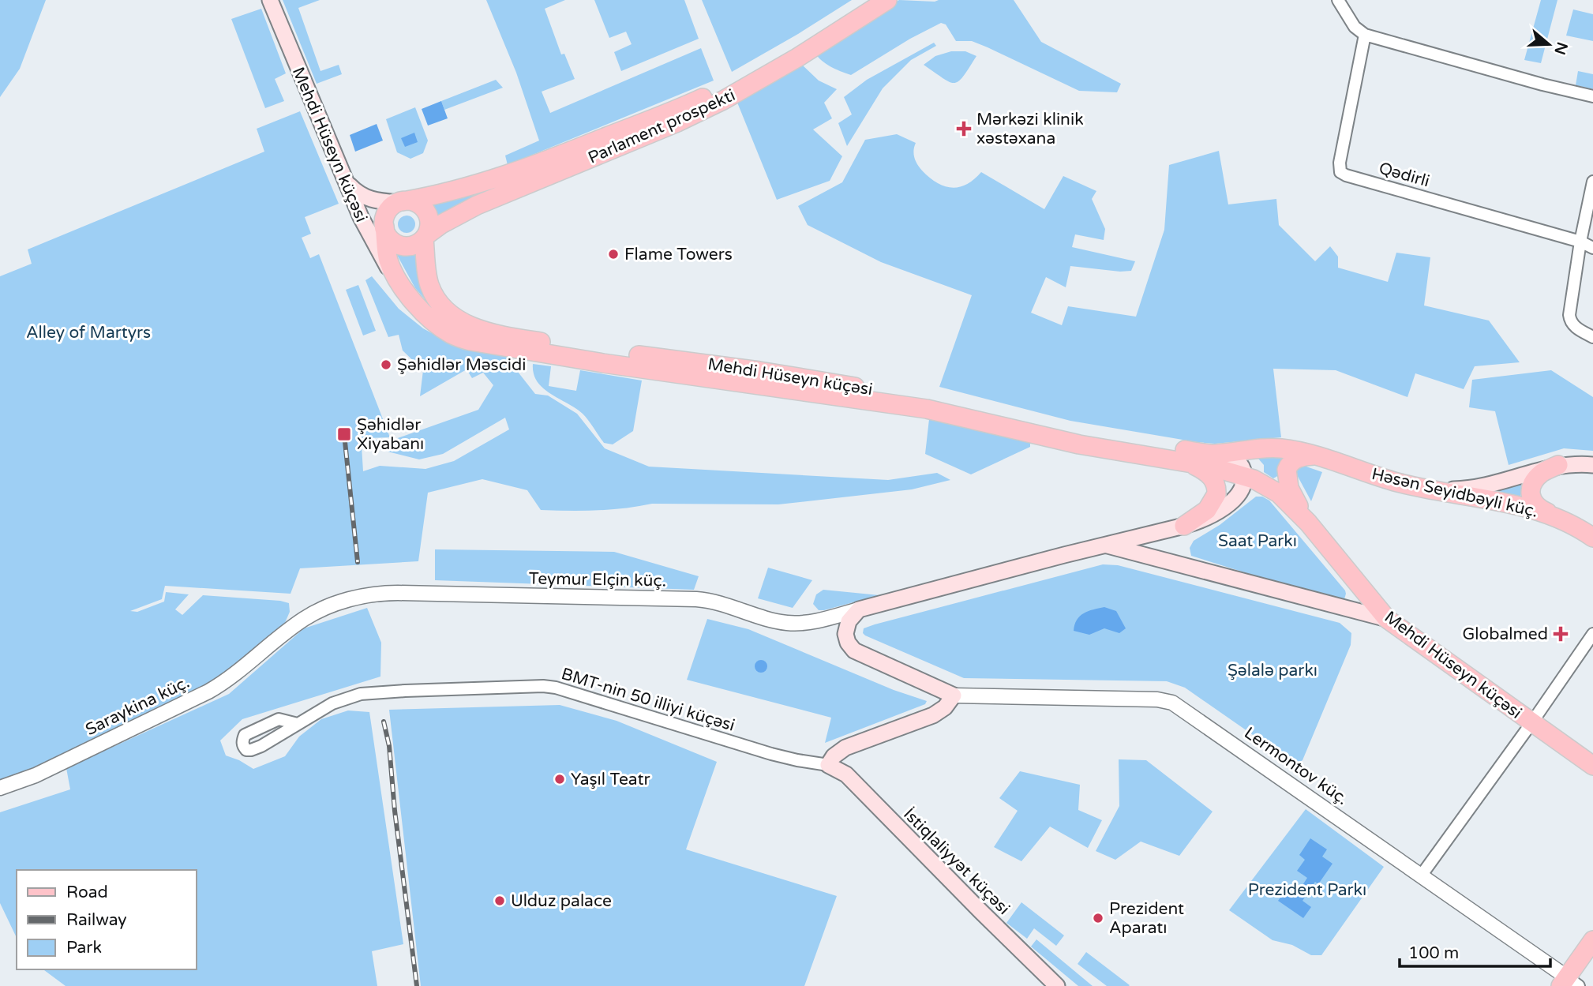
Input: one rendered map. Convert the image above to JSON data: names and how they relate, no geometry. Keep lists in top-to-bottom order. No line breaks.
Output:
{"streets":{"main road":["Parlament prospekti","Mehdi Hüseyn küçəsi","Həsən Seyidbəyli küç.","Lermontov küç.","İstiqlaliyyət küçəsi"],"street":["Qədirli","Teymur Elçin küç.","BMT-nin 50 illiyi küçəsi","Saraykina küç."]},"crossings":[["Parlament prospekti","Mehdi Hüseyn küçəsi"],["Mehdi Hüseyn küçəsi","Həsən Seyidbəyli küç."],["Teymur Elçin küç.","Saraykina küç."],["Teymur Elçin küç.","Lermontov küç."],["BMT-nin 50 illiyi küçəsi","İstiqlaliyyət küçəsi"]],"parks":["Alley of Martyrs","Saat Parkı","Şəlalə parkı","Prezident Parkı"],"places":{"health":["Mərkəzi klinik xəstəxana","Globalmed"],"other":["Flame Towers","Şəhidlər Məscidi","Yaşıl Teatr","Ulduz palace","Prezident Aparatı"],"transit":["Şəhidlər Xiyabanı"]},"legend":["Road","Railway","Park"],"scale_bar":"100 m","north":"right"}
